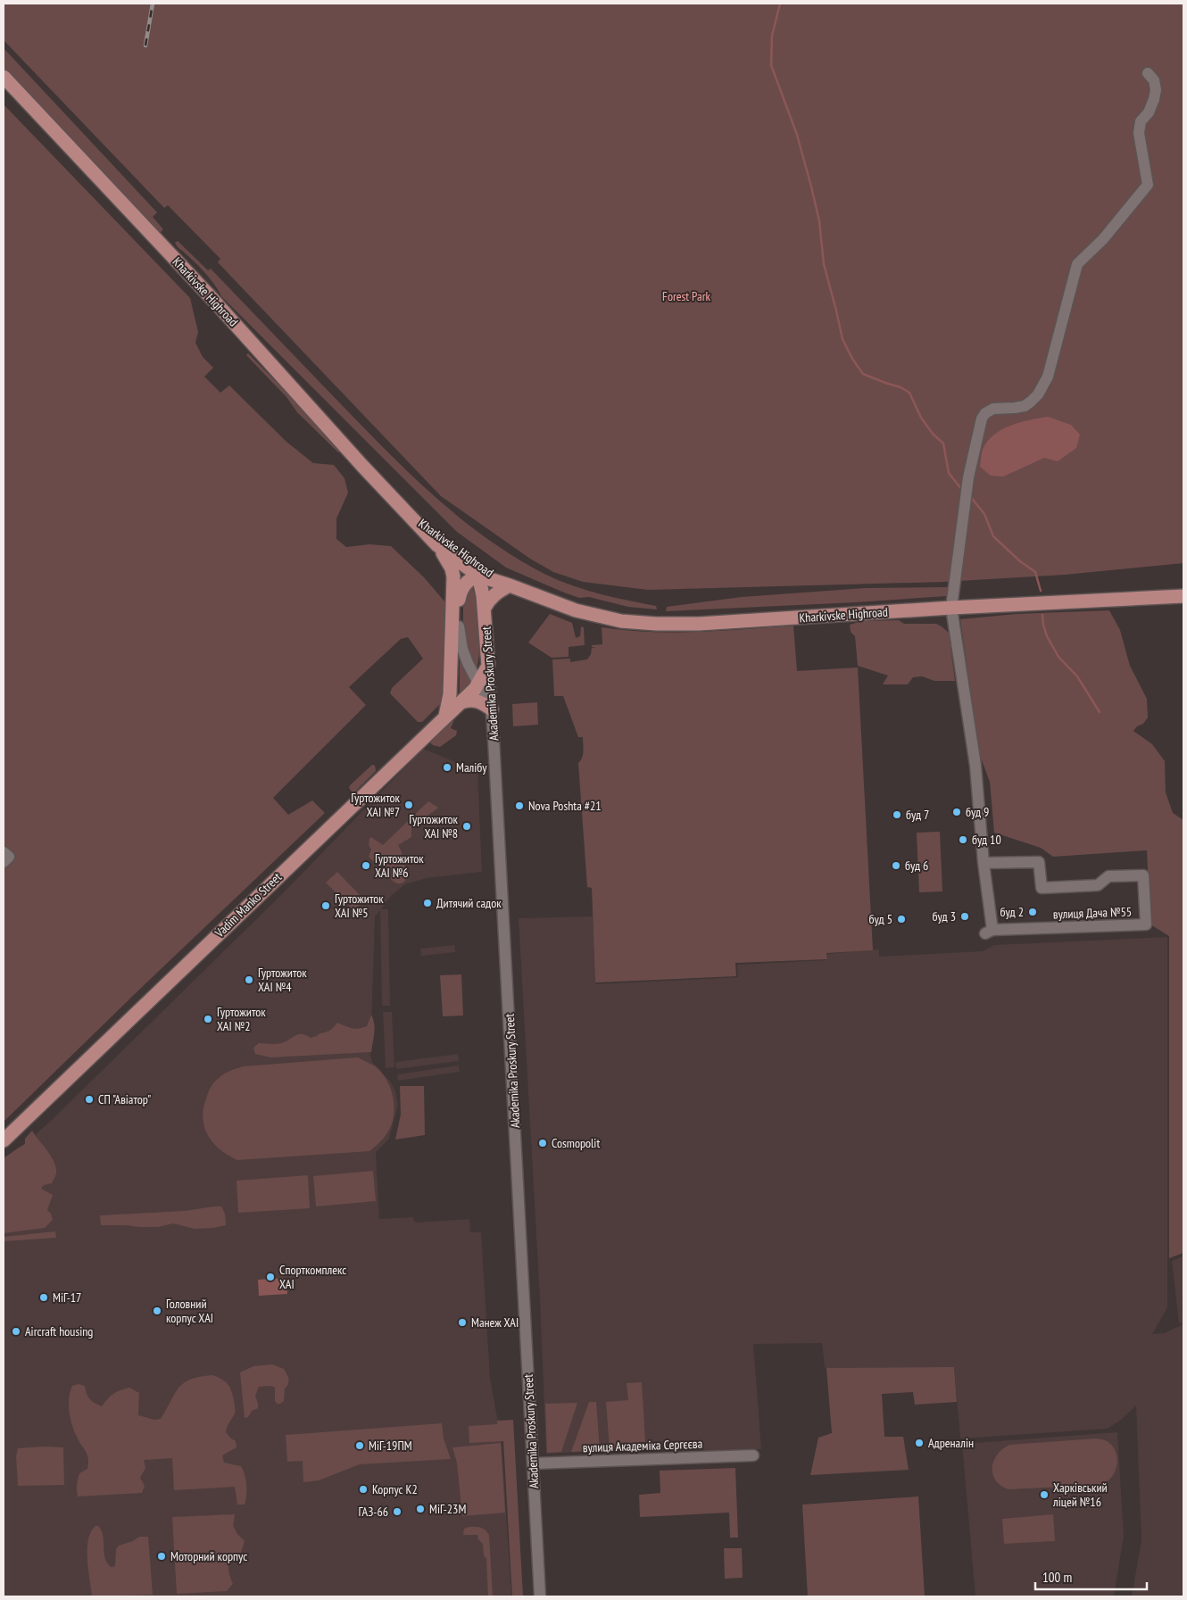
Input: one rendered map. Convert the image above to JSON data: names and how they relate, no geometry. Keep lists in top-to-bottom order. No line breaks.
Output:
{"streets":{"main road":["Kharkivske Highroad","Akademika Proskury Street","Vadim Manko Street"],"street":["вулиця Дача №55","вулиця Академіка Сергєєва"]},"crossings":[["Kharkivske Highroad","Akademika Proskury Street"],["Kharkivske Highroad","вулиця Дача №55"],["Akademika Proskury Street","Vadim Manko Street"],["Akademika Proskury Street","вулиця Академіка Сергєєва"]],"parks":["Forest Park"],"places":["Малібу","Гуртожиток ХАІ №7","Nova Poshta #21","буд 9","буд 7","Гуртожиток ХАІ №8","буд 10","Гуртожиток ХАІ №6","буд 6","Дитячий садок","Гуртожиток ХАІ №5","буд 2","буд 3","буд 5","Гуртожиток ХАІ №4","Гуртожиток ХАІ №2","СП \"Авіатор\"","Cosmopolit","Спорткомплекс ХАІ","МіГ-17","Головний корпус ХАІ","Манеж ХАІ","Aircraft housing","Адреналін","МіГ-19ПМ","Корпус К2","Харківський ліцей №16","МіГ-23М","ГАЗ-66","Моторний корпус"],"scale_bar":"100 m"}
